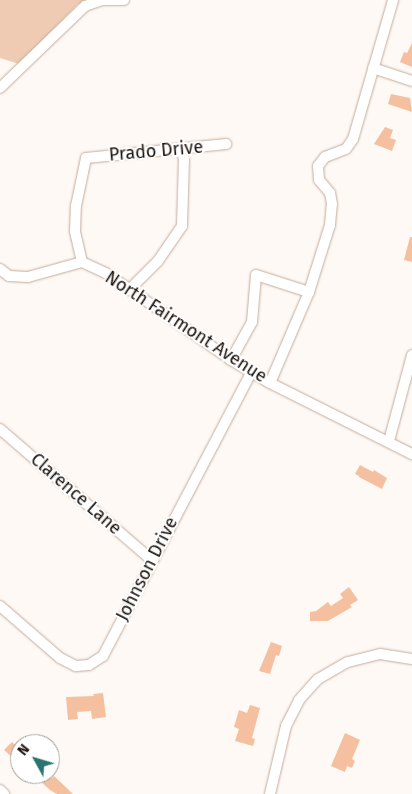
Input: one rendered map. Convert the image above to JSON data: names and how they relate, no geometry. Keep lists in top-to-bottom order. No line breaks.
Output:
{"streets":{"street":["Prado Drive","North Fairmont Avenue","Clarence Lane","Johnson Drive"]},"crossings":[["Prado Drive","North Fairmont Avenue"],["North Fairmont Avenue","Johnson Drive"],["Clarence Lane","Johnson Drive"]],"north":"top left"}
